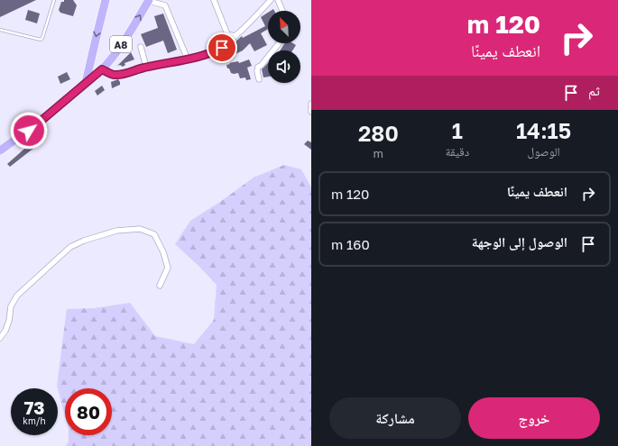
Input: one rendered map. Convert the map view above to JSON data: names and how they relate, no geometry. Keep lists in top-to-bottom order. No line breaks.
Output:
{"streets":{"highway":["A8"]},"north":"top left","page":{"turn":["120 m","انعطف يمينًا"],"then":"ثم","eta":["14:15","الوصول","1","دقيقة","280","m"],"list":[{"name":"انعطف يمينًا","value":"120 m"},{"name":"الوصول إلى الوجهة","value":"160 m"}],"speed":"73 km/h","limit":"80","buttons":["خروج","مشاركة"]}}
